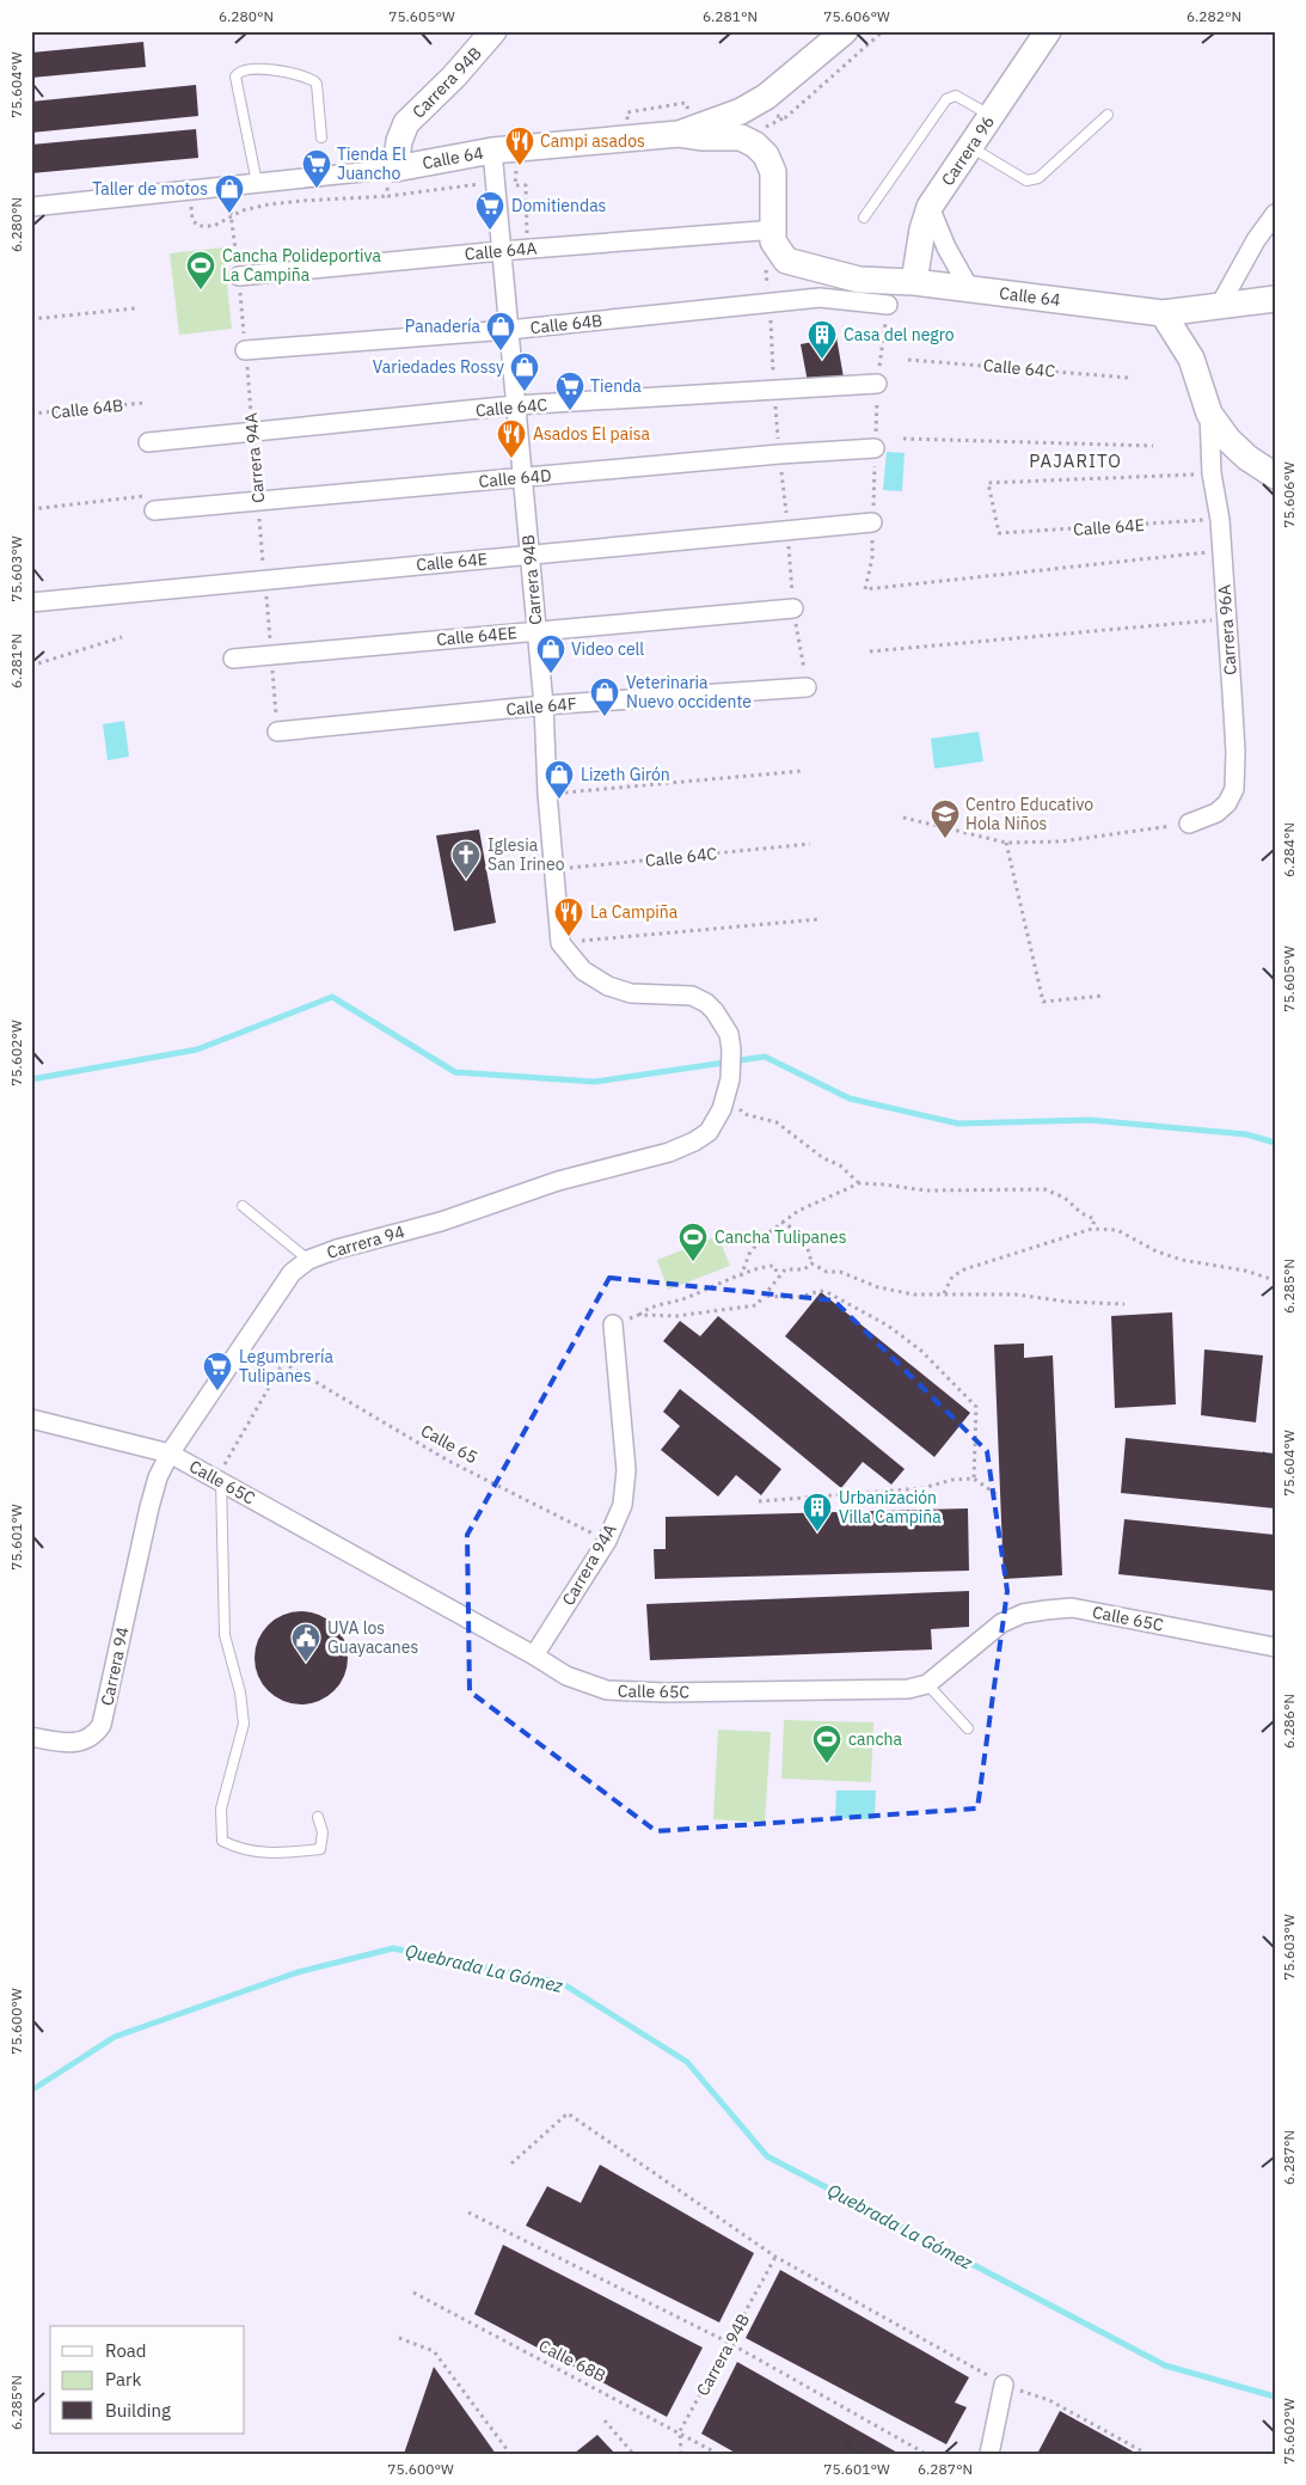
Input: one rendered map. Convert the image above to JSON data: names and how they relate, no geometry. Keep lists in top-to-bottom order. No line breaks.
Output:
{"streets":{"street":["Carrera 94B","Carrera 96","Calle 64","Calle 64A","Calle 64B","Calle 64C","Carrera 94A","Calle 64D","Calle 64E","Carrera 96A","Calle 64EE","Calle 64F","Carrera 94","Calle 65C"],"path":["Calle 65","Calle 68B"]},"crossings":[["Carrera 94B","Calle 64"],["Carrera 94B","Calle 64A"],["Carrera 94B","Calle 64B"],["Carrera 94B","Calle 64C"],["Carrera 94B","Calle 64D"],["Carrera 94B","Calle 64E"],["Carrera 94B","Calle 64EE"],["Carrera 94B","Calle 64F"],["Carrera 94B","Carrera 94"],["Carrera 94B","Calle 68B"],["Carrera 96","Calle 64"],["Calle 64","Carrera 94A"],["Calle 64A","Carrera 94A"],["Calle 64B","Carrera 94A"],["Calle 64C","Carrera 94A"],["Carrera 94A","Calle 64D"],["Carrera 94A","Calle 64E"],["Carrera 94A","Calle 64EE"],["Carrera 94A","Calle 64F"],["Carrera 94A","Calle 65"],["Carrera 94A","Calle 65C"],["Calle 64E","Carrera 96A"],["Carrera 94","Calle 65C"],["Calle 65","Calle 65C"]],"districts":["PAJARITO"],"water":["Quebrada La Gómez"],"places":{"restaurant":["Campi asados","Asados El paisa","La Campiña"],"supermarket":["Tienda El Juancho","Domitiendas","Tienda","Legumbrería Tulipanes"],"shop":["Taller de motos","Panadería","Variedades Rossy","Video cell","Veterinaria Nuevo occidente","Lizeth Girón"],"sports":["Cancha Polideportiva La Campiña","Cancha Tulipanes","cancha"],"building":["Casa del negro","Urbanización Villa Campiña"],"school or university":["Centro Educativo Hola Niños"],"church":["Iglesia San Irineo"],"public building":["UVA los Guayacanes"]},"legend":["Road","Park","Building"],"coordinates":["6.280°N","75.605°W","6.281°N","75.606°W","6.282°N","75.604°W","75.603°W","6.284°N","75.602°W","6.285°N","75.601°W","6.286°N","75.600°W","6.287°N"]}
